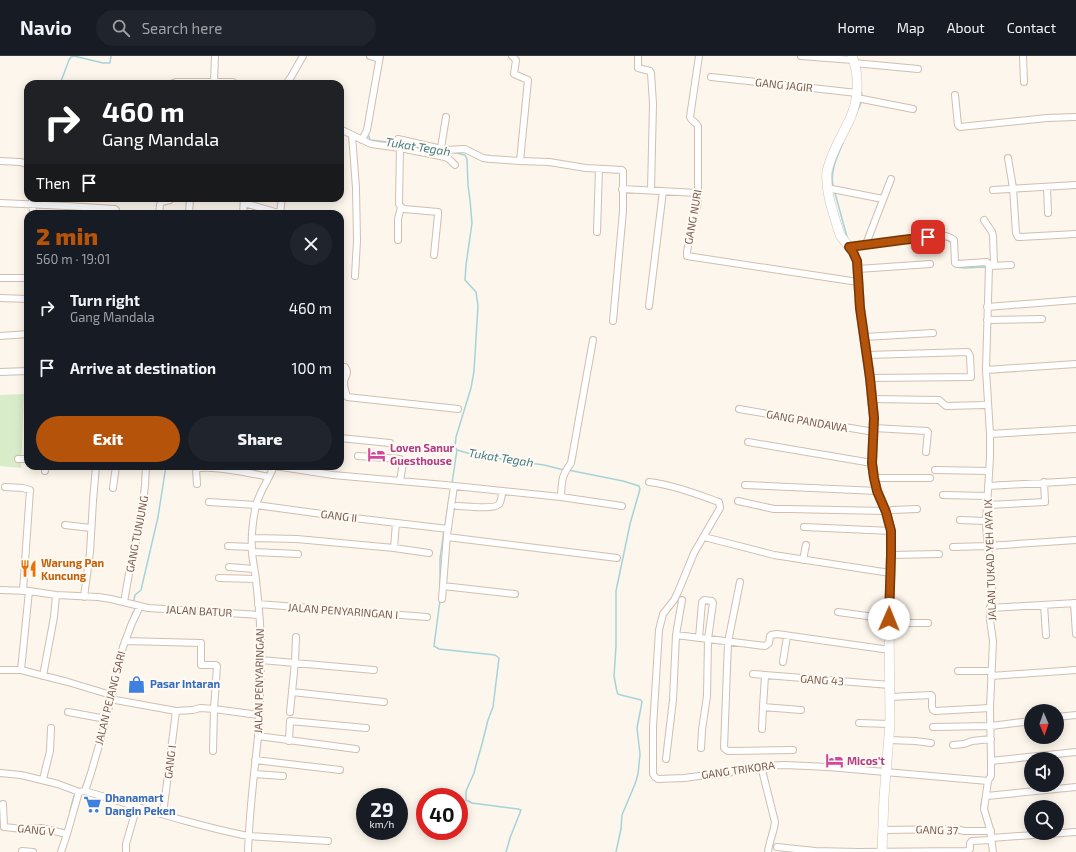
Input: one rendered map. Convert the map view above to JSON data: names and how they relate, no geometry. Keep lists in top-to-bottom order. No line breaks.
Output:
{"streets":{"street":["GANG JAGIR","GANG NURI","GANG PANDAWA","GANG II","GANG TUNJUNG","JALAN TUKAD YEH AYA IX","JALAN BATUR","JALAN PENYARINGAN I","GANG 43","JALAN PENYARINGAN","JALAN PEJANG SARI","GANG I","GANG TRIKORA","GANG V","GANG 37"]},"crossings":[["GANG II","JALAN PENYARINGAN"],["GANG TUNJUNG","JALAN BATUR"],["JALAN TUKAD YEH AYA IX","GANG TRIKORA"],["JALAN TUKAD YEH AYA IX","GANG 37"],["JALAN BATUR","JALAN PENYARINGAN"],["JALAN BATUR","JALAN PEJANG SARI"],["JALAN PENYARINGAN I","JALAN PENYARINGAN"],["JALAN PEJANG SARI","GANG V"]],"water":["Tukat Tegah"],"places":{"hotel":["Loven Sanur Guesthouse","Micos't"],"restaurant":["Warung Pan Kuncung"],"shop":["Pasar Intaran"],"supermarket":["Dhanamart Dangin Peken"]},"north":"bottom","page":{"header":"Navio","search":"Search here","nav":["Home","Map","About","Contact"],"turn":["460 m","Gang Mandala"],"then":"Then","heading":["2 min","560 m · 19:01"],"list":[{"name":"Turn right","note":"Gang Mandala","value":"460 m"},{"name":"Arrive at destination","value":"100 m"}],"buttons":["Exit","Share"],"speed":"29 km/h","limit":"40"}}
